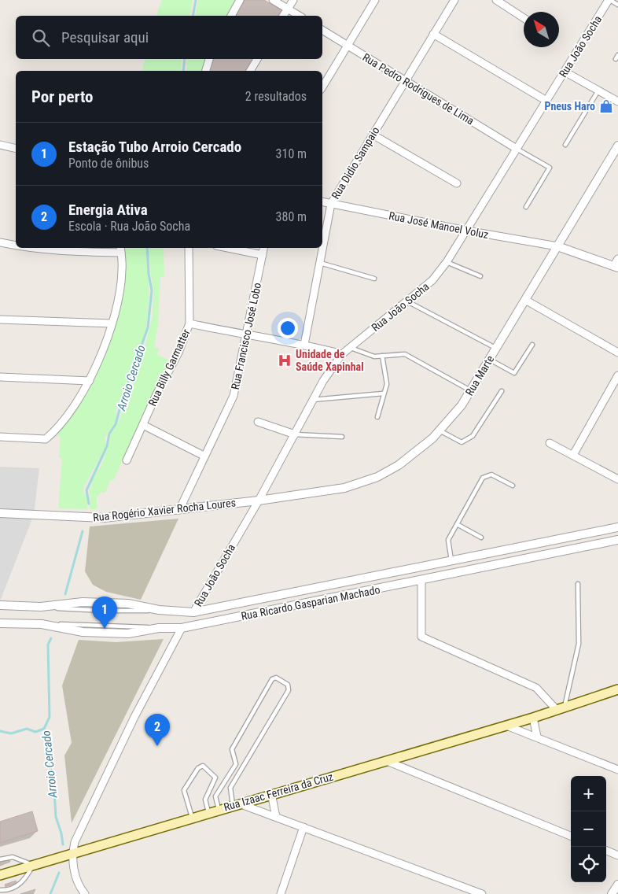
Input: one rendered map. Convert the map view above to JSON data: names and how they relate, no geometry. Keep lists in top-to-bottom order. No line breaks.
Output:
{"streets":{"main road":["Rua Izaac Ferreira da Cruz"],"street":["Rua João Socha","Rua Pedro Rodrigues de Lima","Rua Didio Sampaio","Rua José Manoel Voluz","Rua Francisco José Lobo","Rua Billy Garmatter","Rua Marte","Rua Rogério Xavier Rocha Loures","Rua Ricardo Gasparian Machado"]},"crossings":[["Rua João Socha","Rua Pedro Rodrigues de Lima"],["Rua João Socha","Rua José Manoel Voluz"],["Rua João Socha","Rua Marte"],["Rua João Socha","Rua Rogério Xavier Rocha Loures"],["Rua João Socha","Rua Ricardo Gasparian Machado"],["Rua Pedro Rodrigues de Lima","Rua Didio Sampaio"],["Rua Didio Sampaio","Rua José Manoel Voluz"],["Rua José Manoel Voluz","Rua Marte"],["Rua Francisco José Lobo","Rua Rogério Xavier Rocha Loures"],["Rua Marte","Rua Rogério Xavier Rocha Loures"]],"water":["Arroio Cercado"],"places":{"shop":["Pneus Haro"],"hospital":["Unidade de Saúde Xapinhal"]},"north":"top left","page":{"search":"Pesquisar aqui","heading":["Por perto","2 resultados"],"list":[{"mark":"1","name":"Estação Tubo Arroio Cercado","note":"Ponto de ônibus","value":"310 m"},{"mark":"2","name":"Energia Ativa","note":"Escola · Rua João Socha","value":"380 m"}],"pins":["1","2"],"map_buttons":["+","−"]}}
